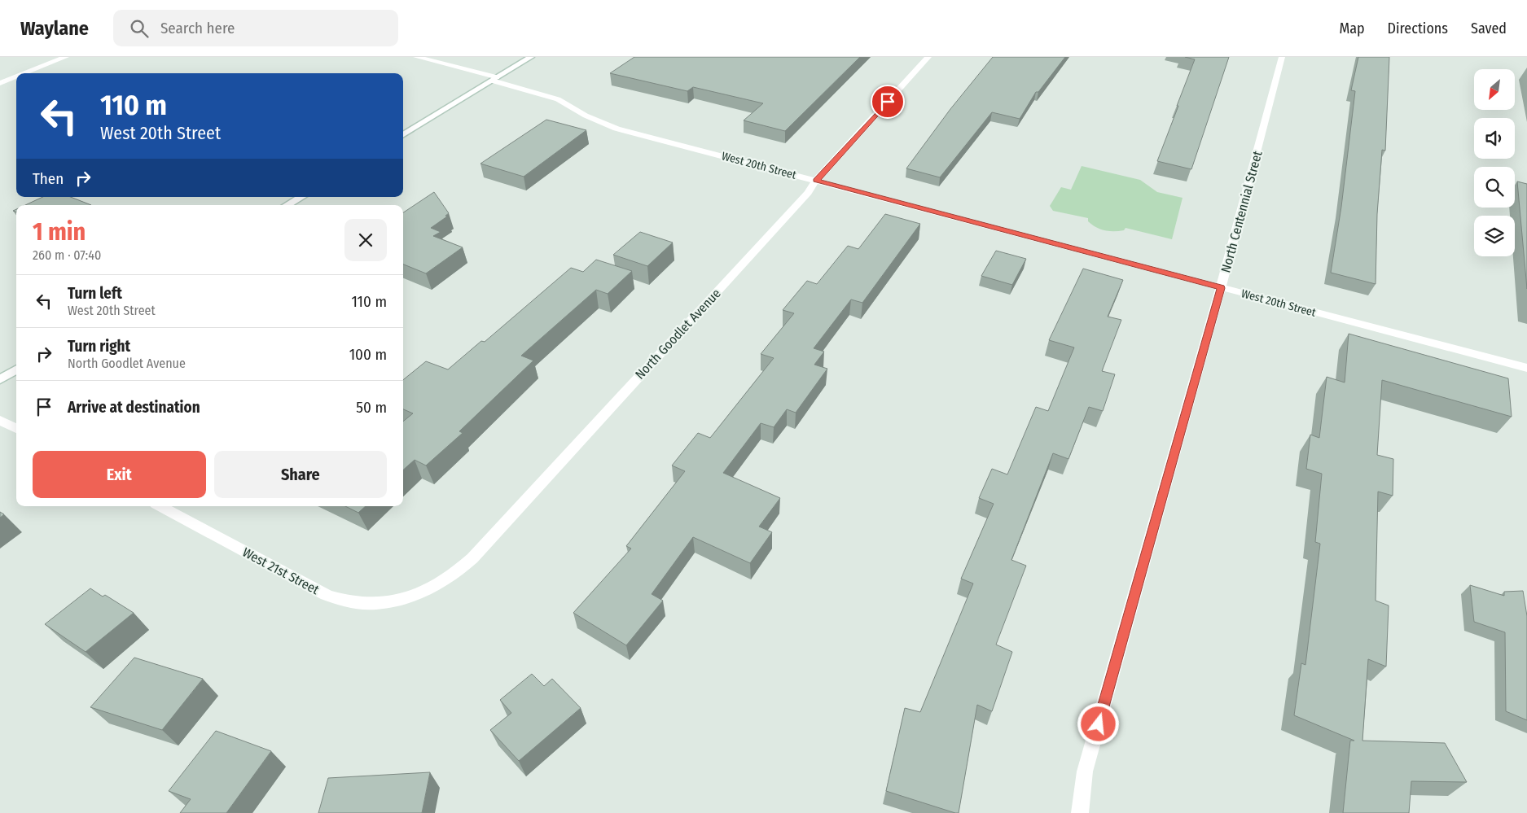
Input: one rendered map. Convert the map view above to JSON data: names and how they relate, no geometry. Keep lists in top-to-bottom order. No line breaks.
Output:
{"streets":{"street":["West 20th Street","North Centennial Street","North Goodlet Avenue","West 21st Street"]},"crossings":[["West 20th Street","North Centennial Street"],["West 20th Street","North Goodlet Avenue"],["North Goodlet Avenue","West 21st Street"]],"north":"bottom left","page":{"header":"Waylane","search":"Search here","nav":["Map","Directions","Saved"],"turn":["110 m","West 20th Street"],"then":"Then","heading":["1 min","260 m · 07:40"],"list":[{"name":"Turn left","note":"West 20th Street","value":"110 m"},{"name":"Turn right","note":"North Goodlet Avenue","value":"100 m"},{"name":"Arrive at destination","value":"50 m"}],"buttons":["Exit","Share"]}}
